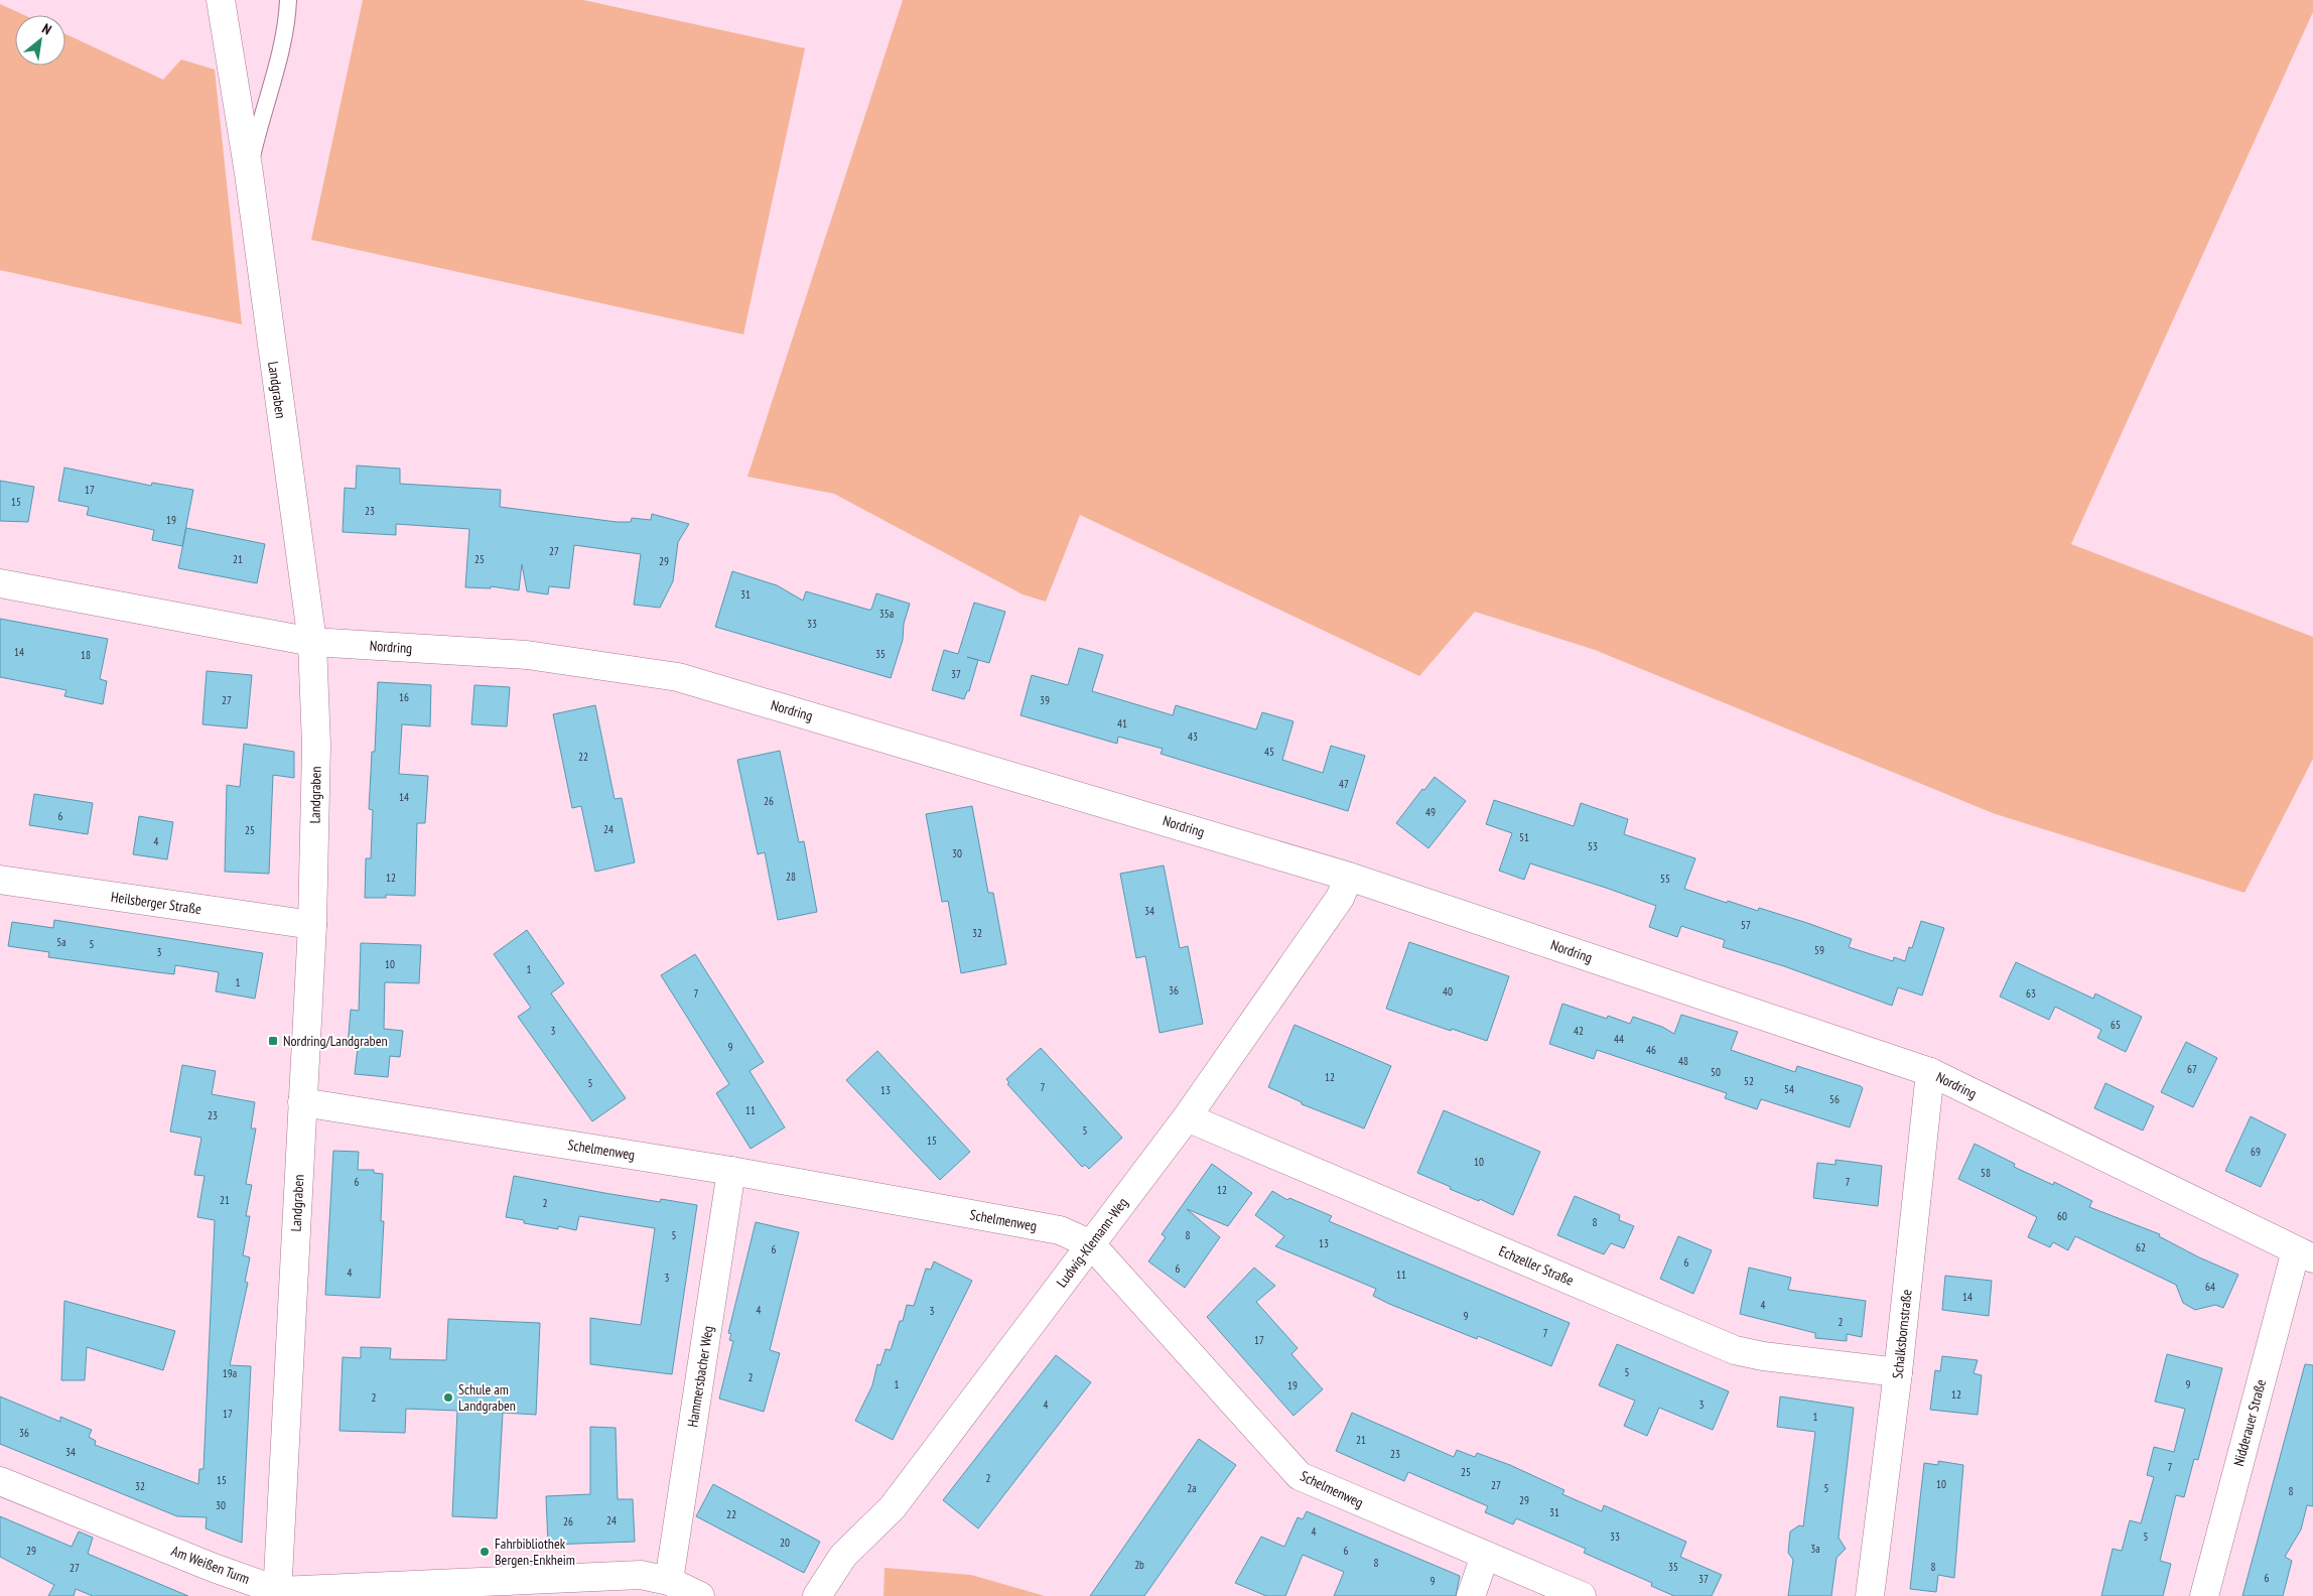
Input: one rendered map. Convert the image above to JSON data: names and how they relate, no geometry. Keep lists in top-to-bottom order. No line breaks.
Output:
{"streets":{"street":["Landgraben","Nordring","Heilsberger Straße","Schelmenweg","Ludwig-Klemann-Weg","Echzeller Straße","Schalksbornstraße","Hammersbacher Weg","Nidderauer Straße","Am Weißen Turm"]},"crossings":[["Landgraben","Nordring"],["Landgraben","Heilsberger Straße"],["Landgraben","Schelmenweg"],["Landgraben","Am Weißen Turm"],["Nordring","Ludwig-Klemann-Weg"],["Nordring","Schalksbornstraße"],["Nordring","Nidderauer Straße"],["Schelmenweg","Ludwig-Klemann-Weg"],["Schelmenweg","Hammersbacher Weg"],["Ludwig-Klemann-Weg","Echzeller Straße"],["Echzeller Straße","Schalksbornstraße"],["Hammersbacher Weg","Am Weißen Turm"]],"places":{"transit":["Nordring/Landgraben"],"other":["Schule am Landgraben","Fahrbibliothek Bergen-Enkheim"]},"house_numbers":["17","15","23","19","27","21","25","29","31","35a","33","14","35","18","37","16","27","39","41","43","45","22","47","14","26","49","6","24","25","51","4","53","30","28","12","55","34","57","32","5a","5","59","3","10","1","1","36","40","7","63","65","3","42","44","9","46","48","67","50","12","52","5","7","54","13","56","11","23","5","15","69","10","58","6","7","12","21","2","60","8","5","8","13","62","6","6","6","4","11","3","64","14","4","4","3","9","2","7","17","5","19a","2","1","9","19","12","2","4","3","17","1","36","21","34","23","7","25","2","15","10","27","32","2a","5","8","29","30","31","22","24","26","4","33","5","20","3a","29","6","8","2b","35","8","27","6","37","9"],"north":"top right"}
